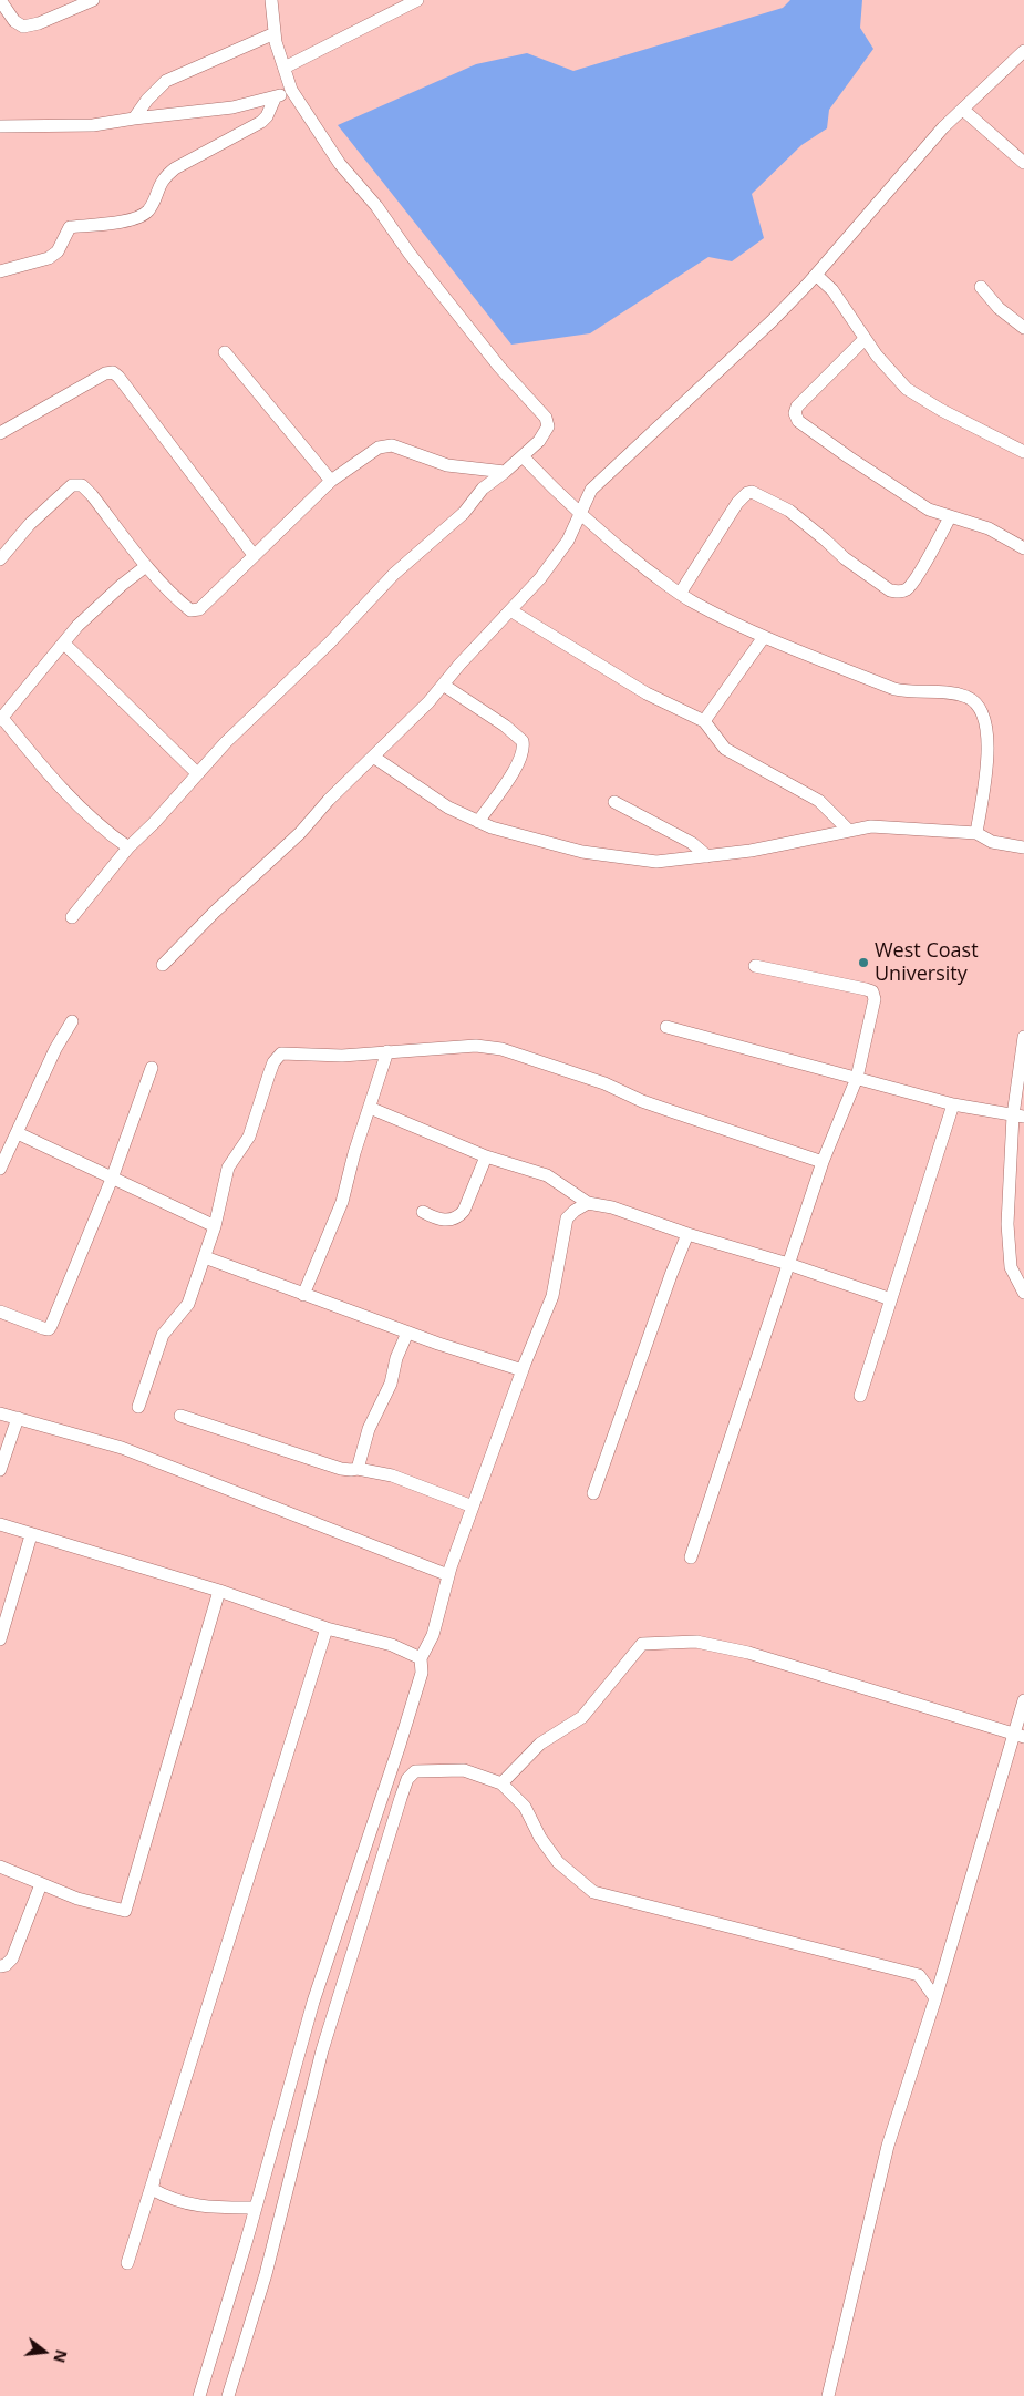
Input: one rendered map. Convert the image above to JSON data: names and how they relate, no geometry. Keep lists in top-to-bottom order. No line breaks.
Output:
{"places":["West Coast University"],"north":"right"}
